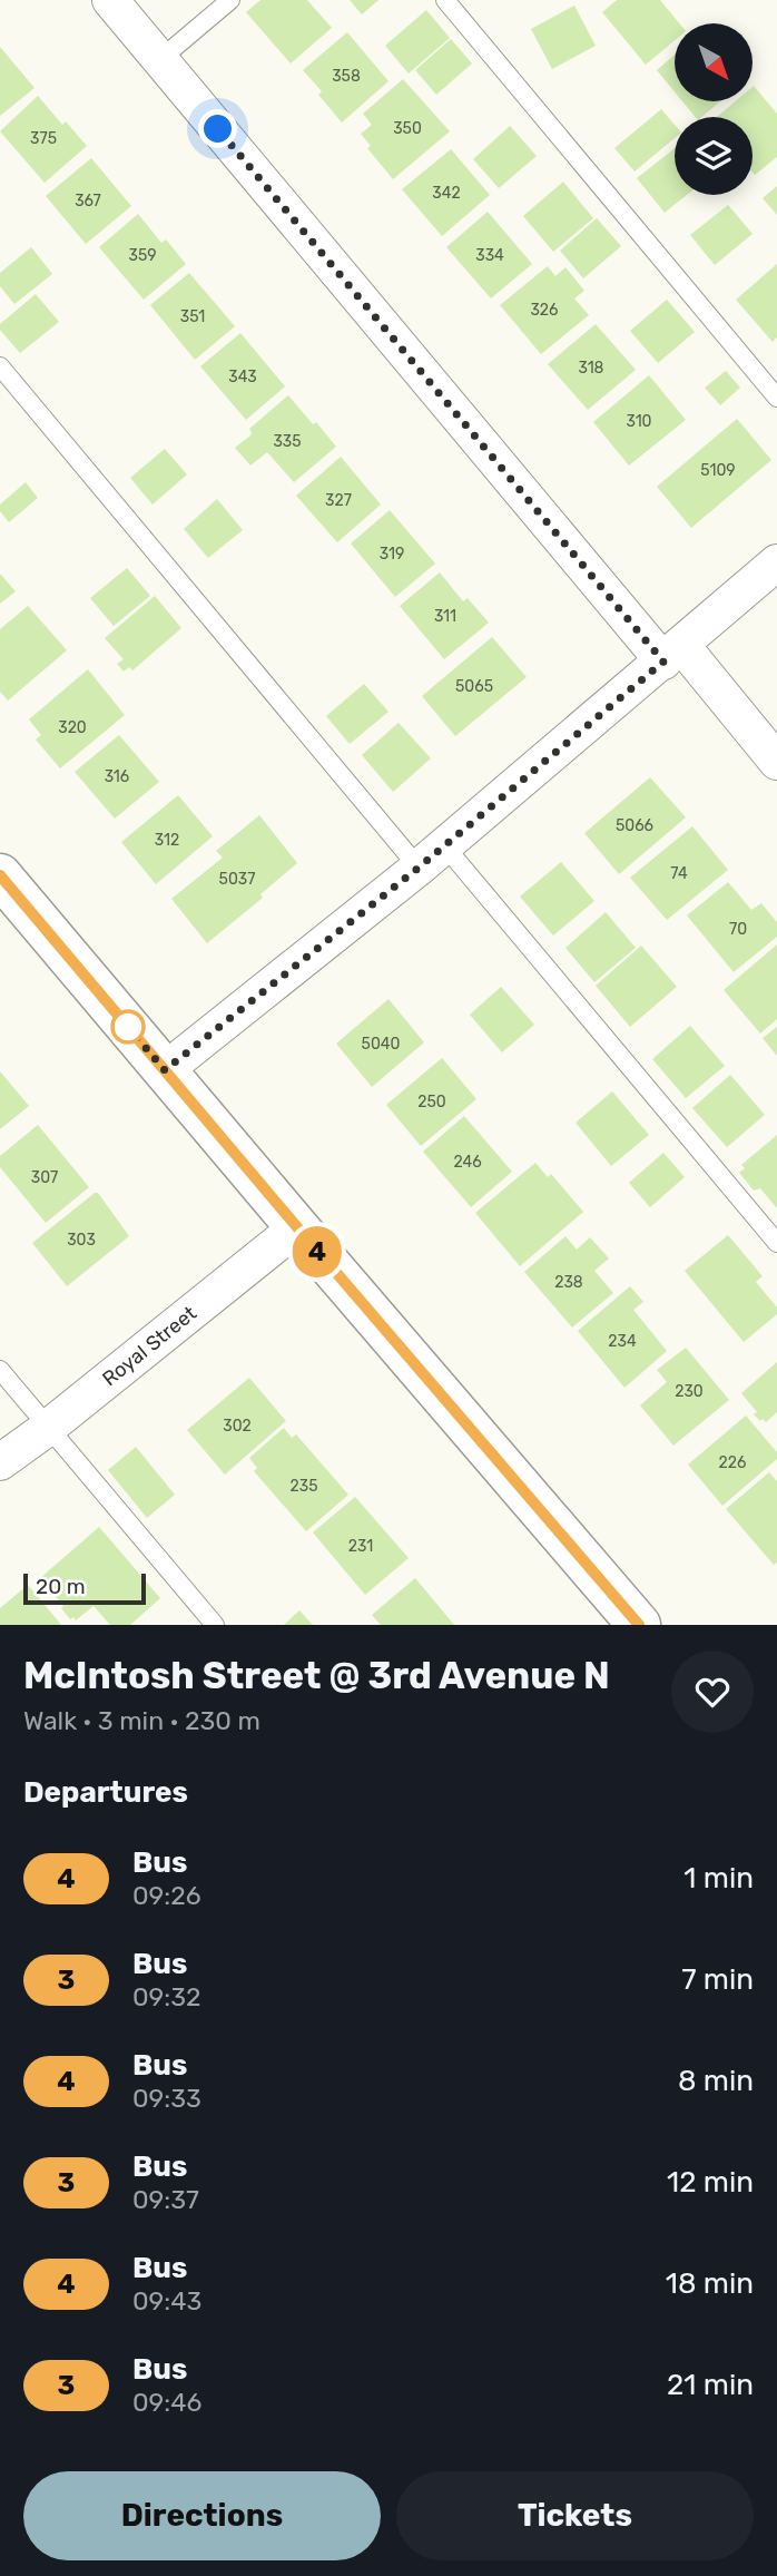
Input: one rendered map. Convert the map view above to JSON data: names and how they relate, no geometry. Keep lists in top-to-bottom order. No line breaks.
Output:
{"streets":{"street":["Royal Street"]},"lines":["bus line 4"],"house_numbers":["358","350","375","342","367","359","334","326","351","318","343","310","335","5109","327","319","311","5065","320","316","5066","312","74","5037","70","5040","250","246","307","303","238","234","230","302","226","235","231"],"scale_bar":"20 m","north":"bottom right","page":{"on_map":"4","scale":"20 m","heading":[["McIntosh Street @ 3rd Avenue N","Walk · 3 min · 230 m"],"Departures"],"list":[{"mark":"4","name":"Bus","note":"09:26","value":"1 min"},{"mark":"3","name":"Bus","note":"09:32","value":"7 min"},{"mark":"4","name":"Bus","note":"09:33","value":"8 min"},{"mark":"3","name":"Bus","note":"09:37","value":"12 min"},{"mark":"4","name":"Bus","note":"09:43","value":"18 min"},{"mark":"3","name":"Bus","note":"09:46","value":"21 min"}],"buttons":["Directions","Tickets"]}}
